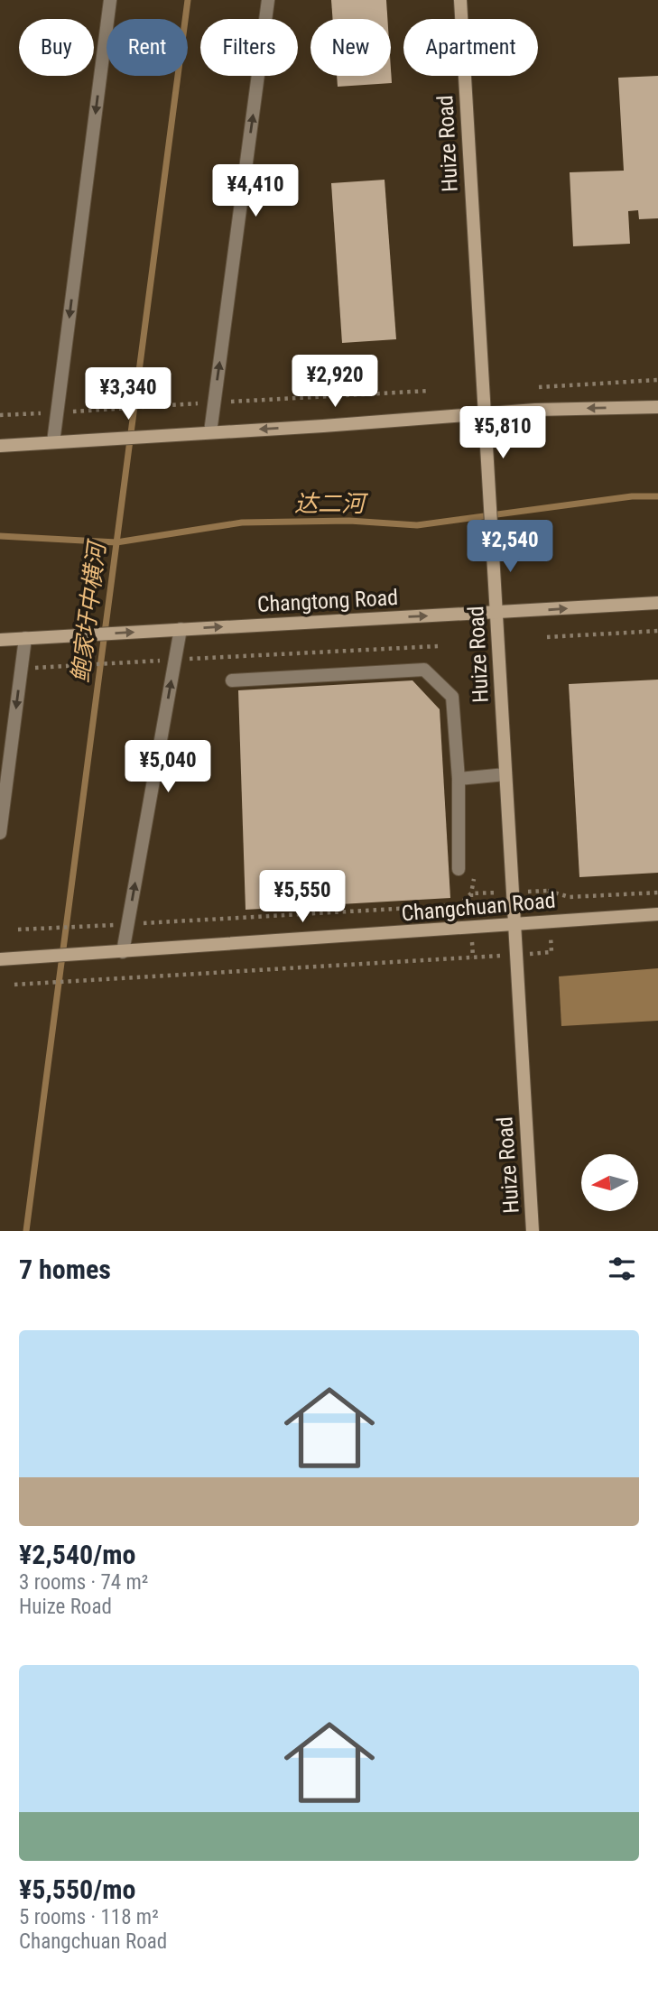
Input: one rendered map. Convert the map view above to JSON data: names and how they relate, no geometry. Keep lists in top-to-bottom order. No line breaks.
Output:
{"streets":{"street":["Huize Road","Changtong Road","Changchuan Road"]},"crossings":[["Huize Road","Changtong Road"],["Huize Road","Changchuan Road"]],"one_way":["Changtong Road"],"water":["达二河","鲍家圩中横河"],"north":"left","page":{"chip":["Buy","Rent","Filters","New","Apartment"],"price":["¥4,410","¥2,920","¥3,340","¥5,810","¥2,540","¥5,040","¥5,550"],"heading":"7 homes","list":[{"name":"¥2,540/mo","note":"3 rooms · 74 m² · Huize Road"},{"name":"¥5,550/mo","note":"5 rooms · 118 m² · Changchuan Road"}]}}
